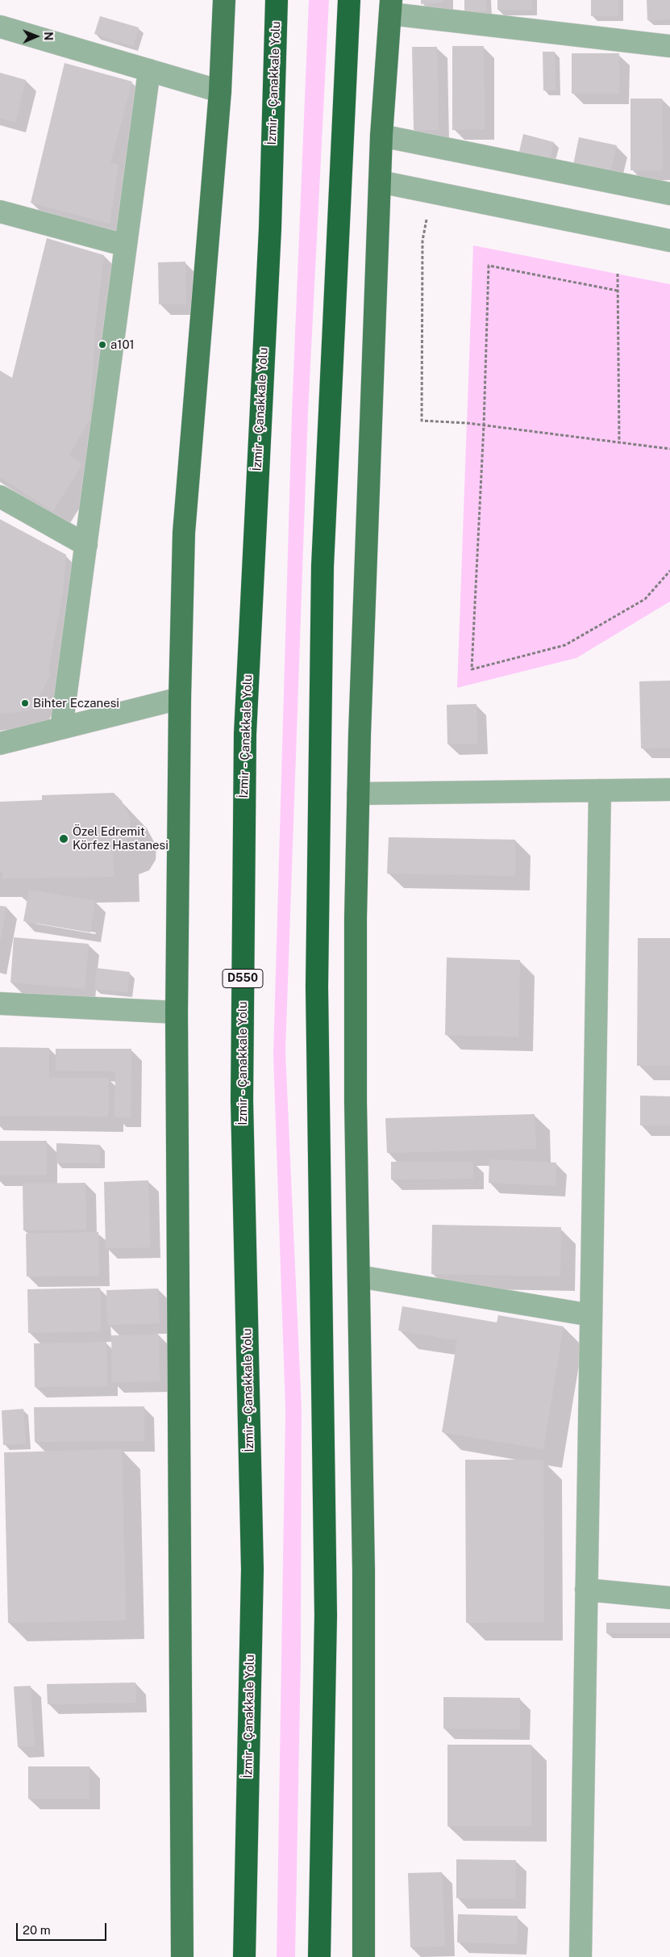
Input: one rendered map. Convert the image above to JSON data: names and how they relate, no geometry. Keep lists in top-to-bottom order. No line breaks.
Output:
{"streets":{"highway":["İzmir - Çanakkale Yolu","D550"]},"places":["a101","Bihter Eczanesi","Özel Edremit Körfez Hastanesi"],"scale_bar":"20 m","north":"right"}
